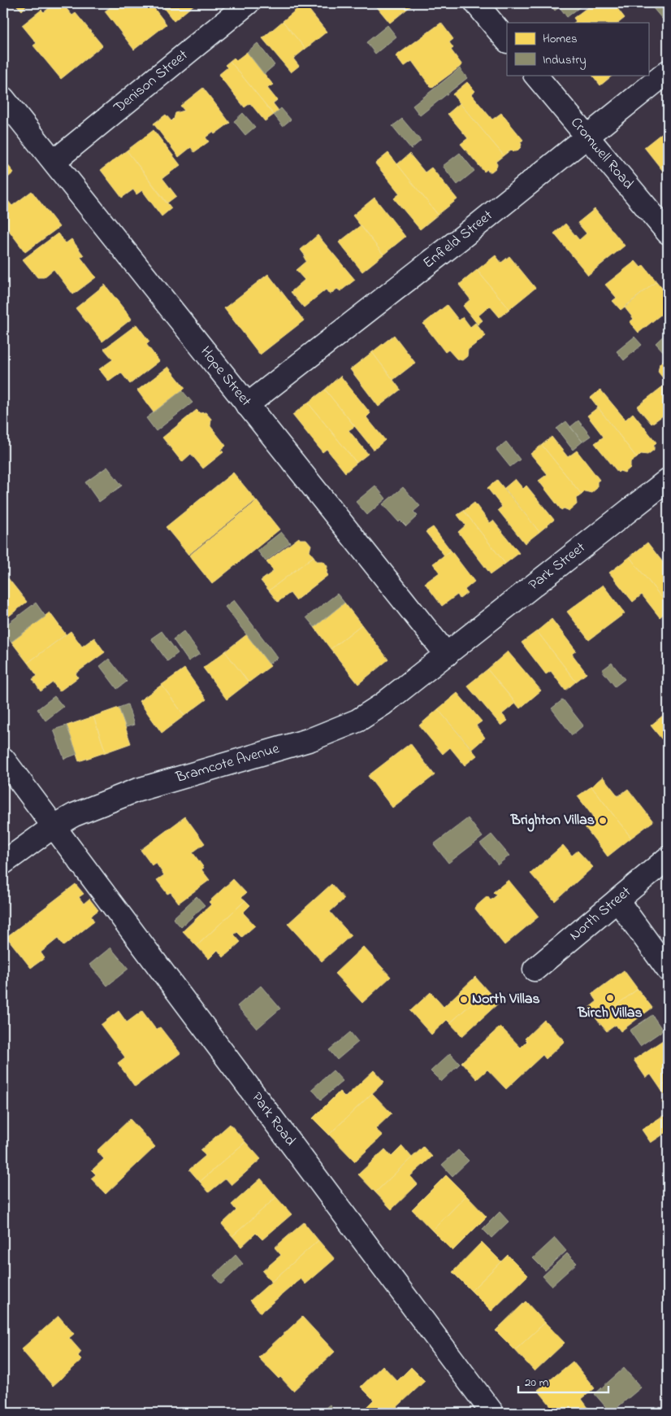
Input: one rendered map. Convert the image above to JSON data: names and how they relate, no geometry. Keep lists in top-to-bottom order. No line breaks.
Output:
{"streets":{"street":["Denison Street","Cromwell Road","Enfield Street","Hope Street","Park Street","Bramcote Avenue","North Street","Park Road"]},"crossings":[["Denison Street","Hope Street"],["Cromwell Road","Enfield Street"],["Enfield Street","Hope Street"],["Hope Street","Park Street"],["Hope Street","Bramcote Avenue"],["Park Street","Bramcote Avenue"],["Bramcote Avenue","Park Road"]],"places":["Brighton Villas","Birch Villas","North Villas"],"legend":["Homes","Industry"],"scale_bar":"20 m"}
